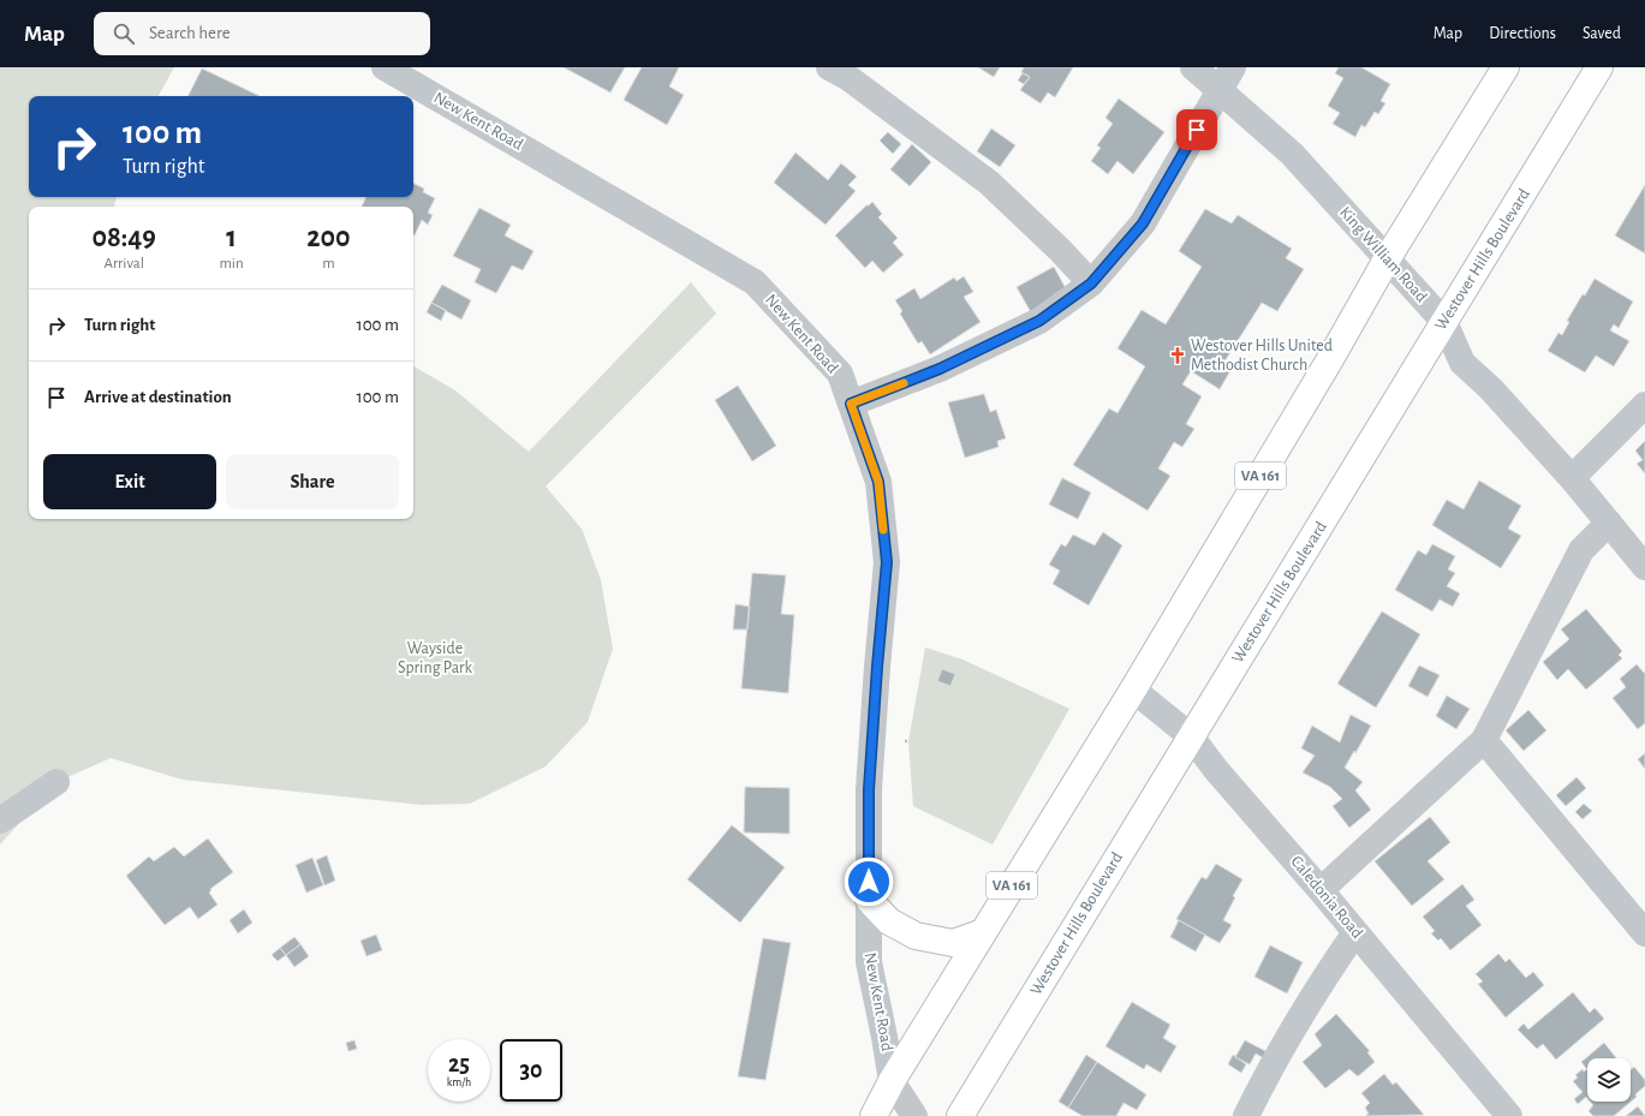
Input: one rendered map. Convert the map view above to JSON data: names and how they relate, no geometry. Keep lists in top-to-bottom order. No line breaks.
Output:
{"streets":{"main road":["Westover Hills Boulevard","VA 161"],"street":["New Kent Road","King William Road","Caledonia Road"]},"crossings":[["New Kent Road","VA 161"],["King William Road","Westover Hills Boulevard"],["King William Road","VA 161"],["Westover Hills Boulevard","Caledonia Road"],["VA 161","Caledonia Road"]],"parks":["Wayside Spring Park"],"places":{"church":["Westover Hills United Methodist Church"]},"page":{"header":"Map","search":"Search here","nav":["Map","Directions","Saved"],"turn":["100 m","Turn right"],"eta":["08:49","Arrival","1","min","200","m"],"list":[{"name":"Turn right","value":"100 m"},{"name":"Arrive at destination","value":"100 m"}],"buttons":["Exit","Share"],"speed":"25 km/h","limit":"30"}}
